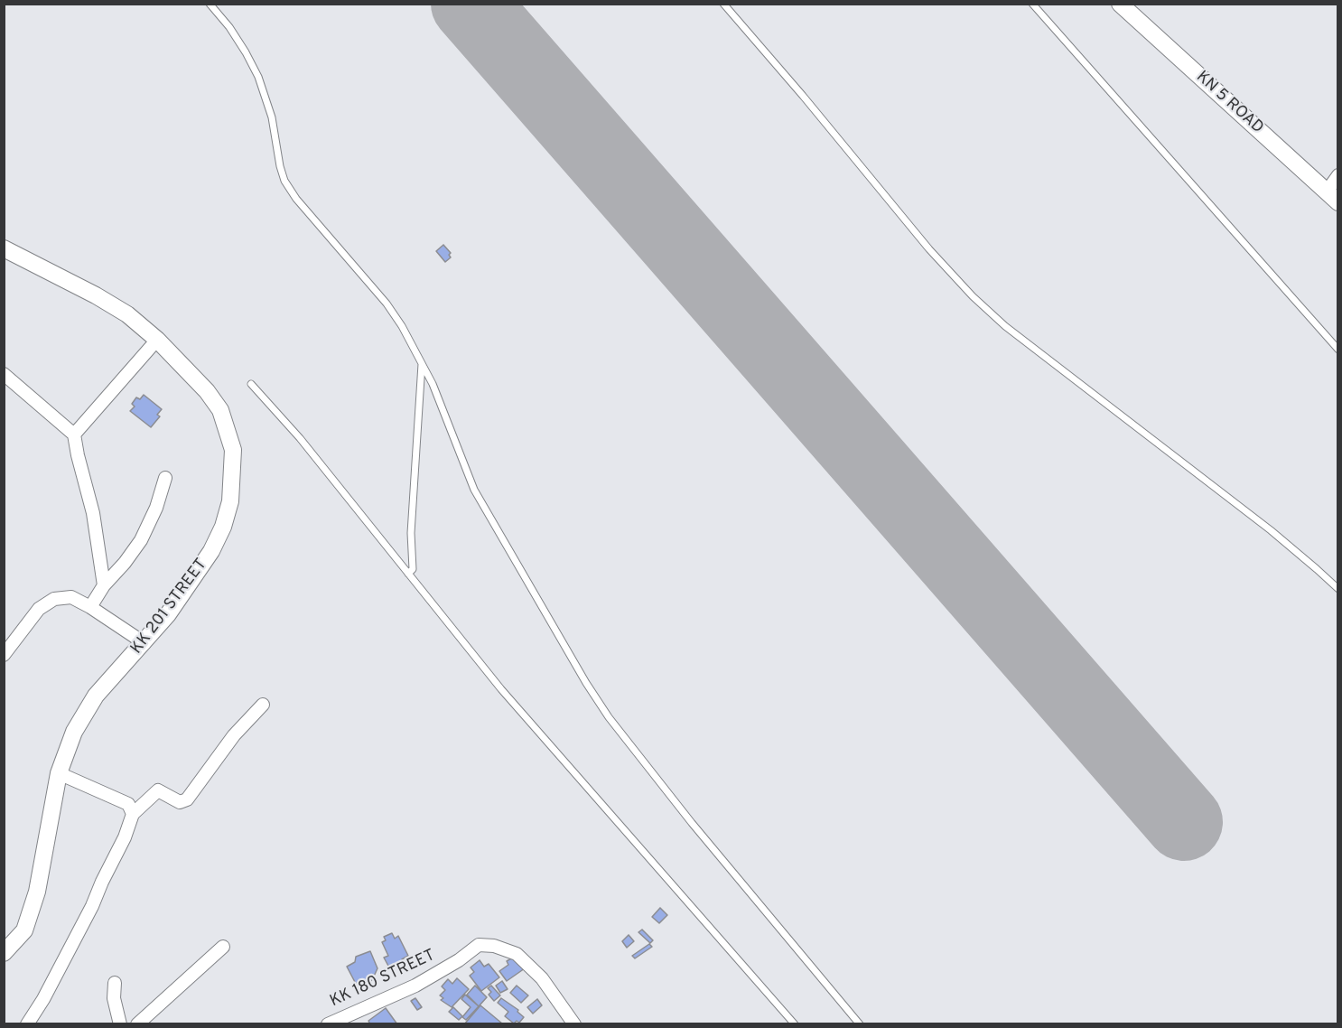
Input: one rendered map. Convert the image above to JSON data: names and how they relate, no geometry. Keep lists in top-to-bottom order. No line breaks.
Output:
{"streets":{"main road":["KN 5 ROAD","KK 201 STREET"],"street":["KK 180 STREET"]}}
